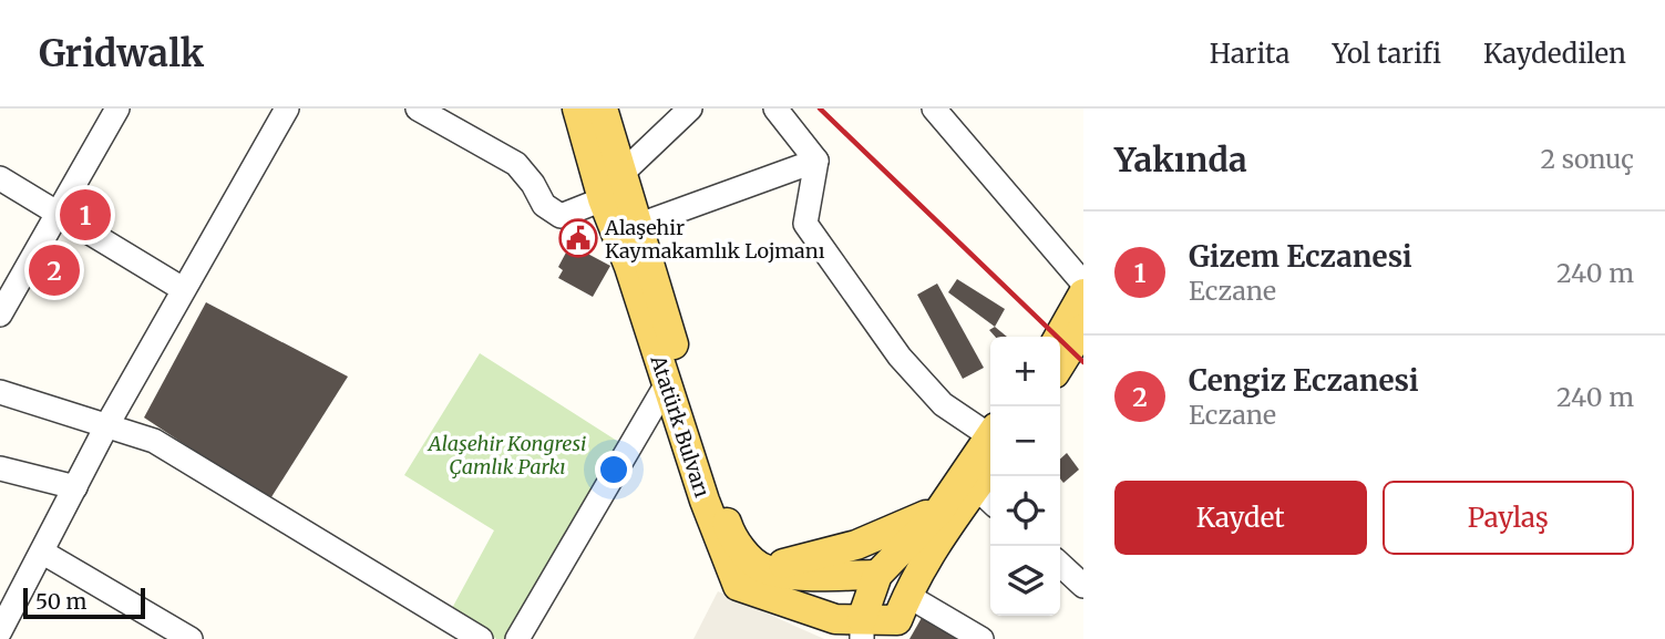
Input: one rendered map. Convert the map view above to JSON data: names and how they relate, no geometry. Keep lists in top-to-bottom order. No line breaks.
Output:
{"streets":{"main road":["Atatürk Bulvarı"]},"parks":["Alaşehir Kongresi Çamlık Parkı"],"places":{"public building":["Alaşehir Kaymakamlık Lojmanı"]},"scale_bar":"50 m","page":{"header":"Gridwalk","nav":["Harita","Yol tarifi","Kaydedilen"],"heading":["Yakında","2 sonuç"],"pins":["1","2"],"list":[{"mark":"1","name":"Gizem Eczanesi","note":"Eczane","value":"240 m"},{"mark":"2","name":"Cengiz Eczanesi","note":"Eczane","value":"240 m"}],"map_buttons":["+","−"],"buttons":["Kaydet","Paylaş"],"scale":"50 m"}}
